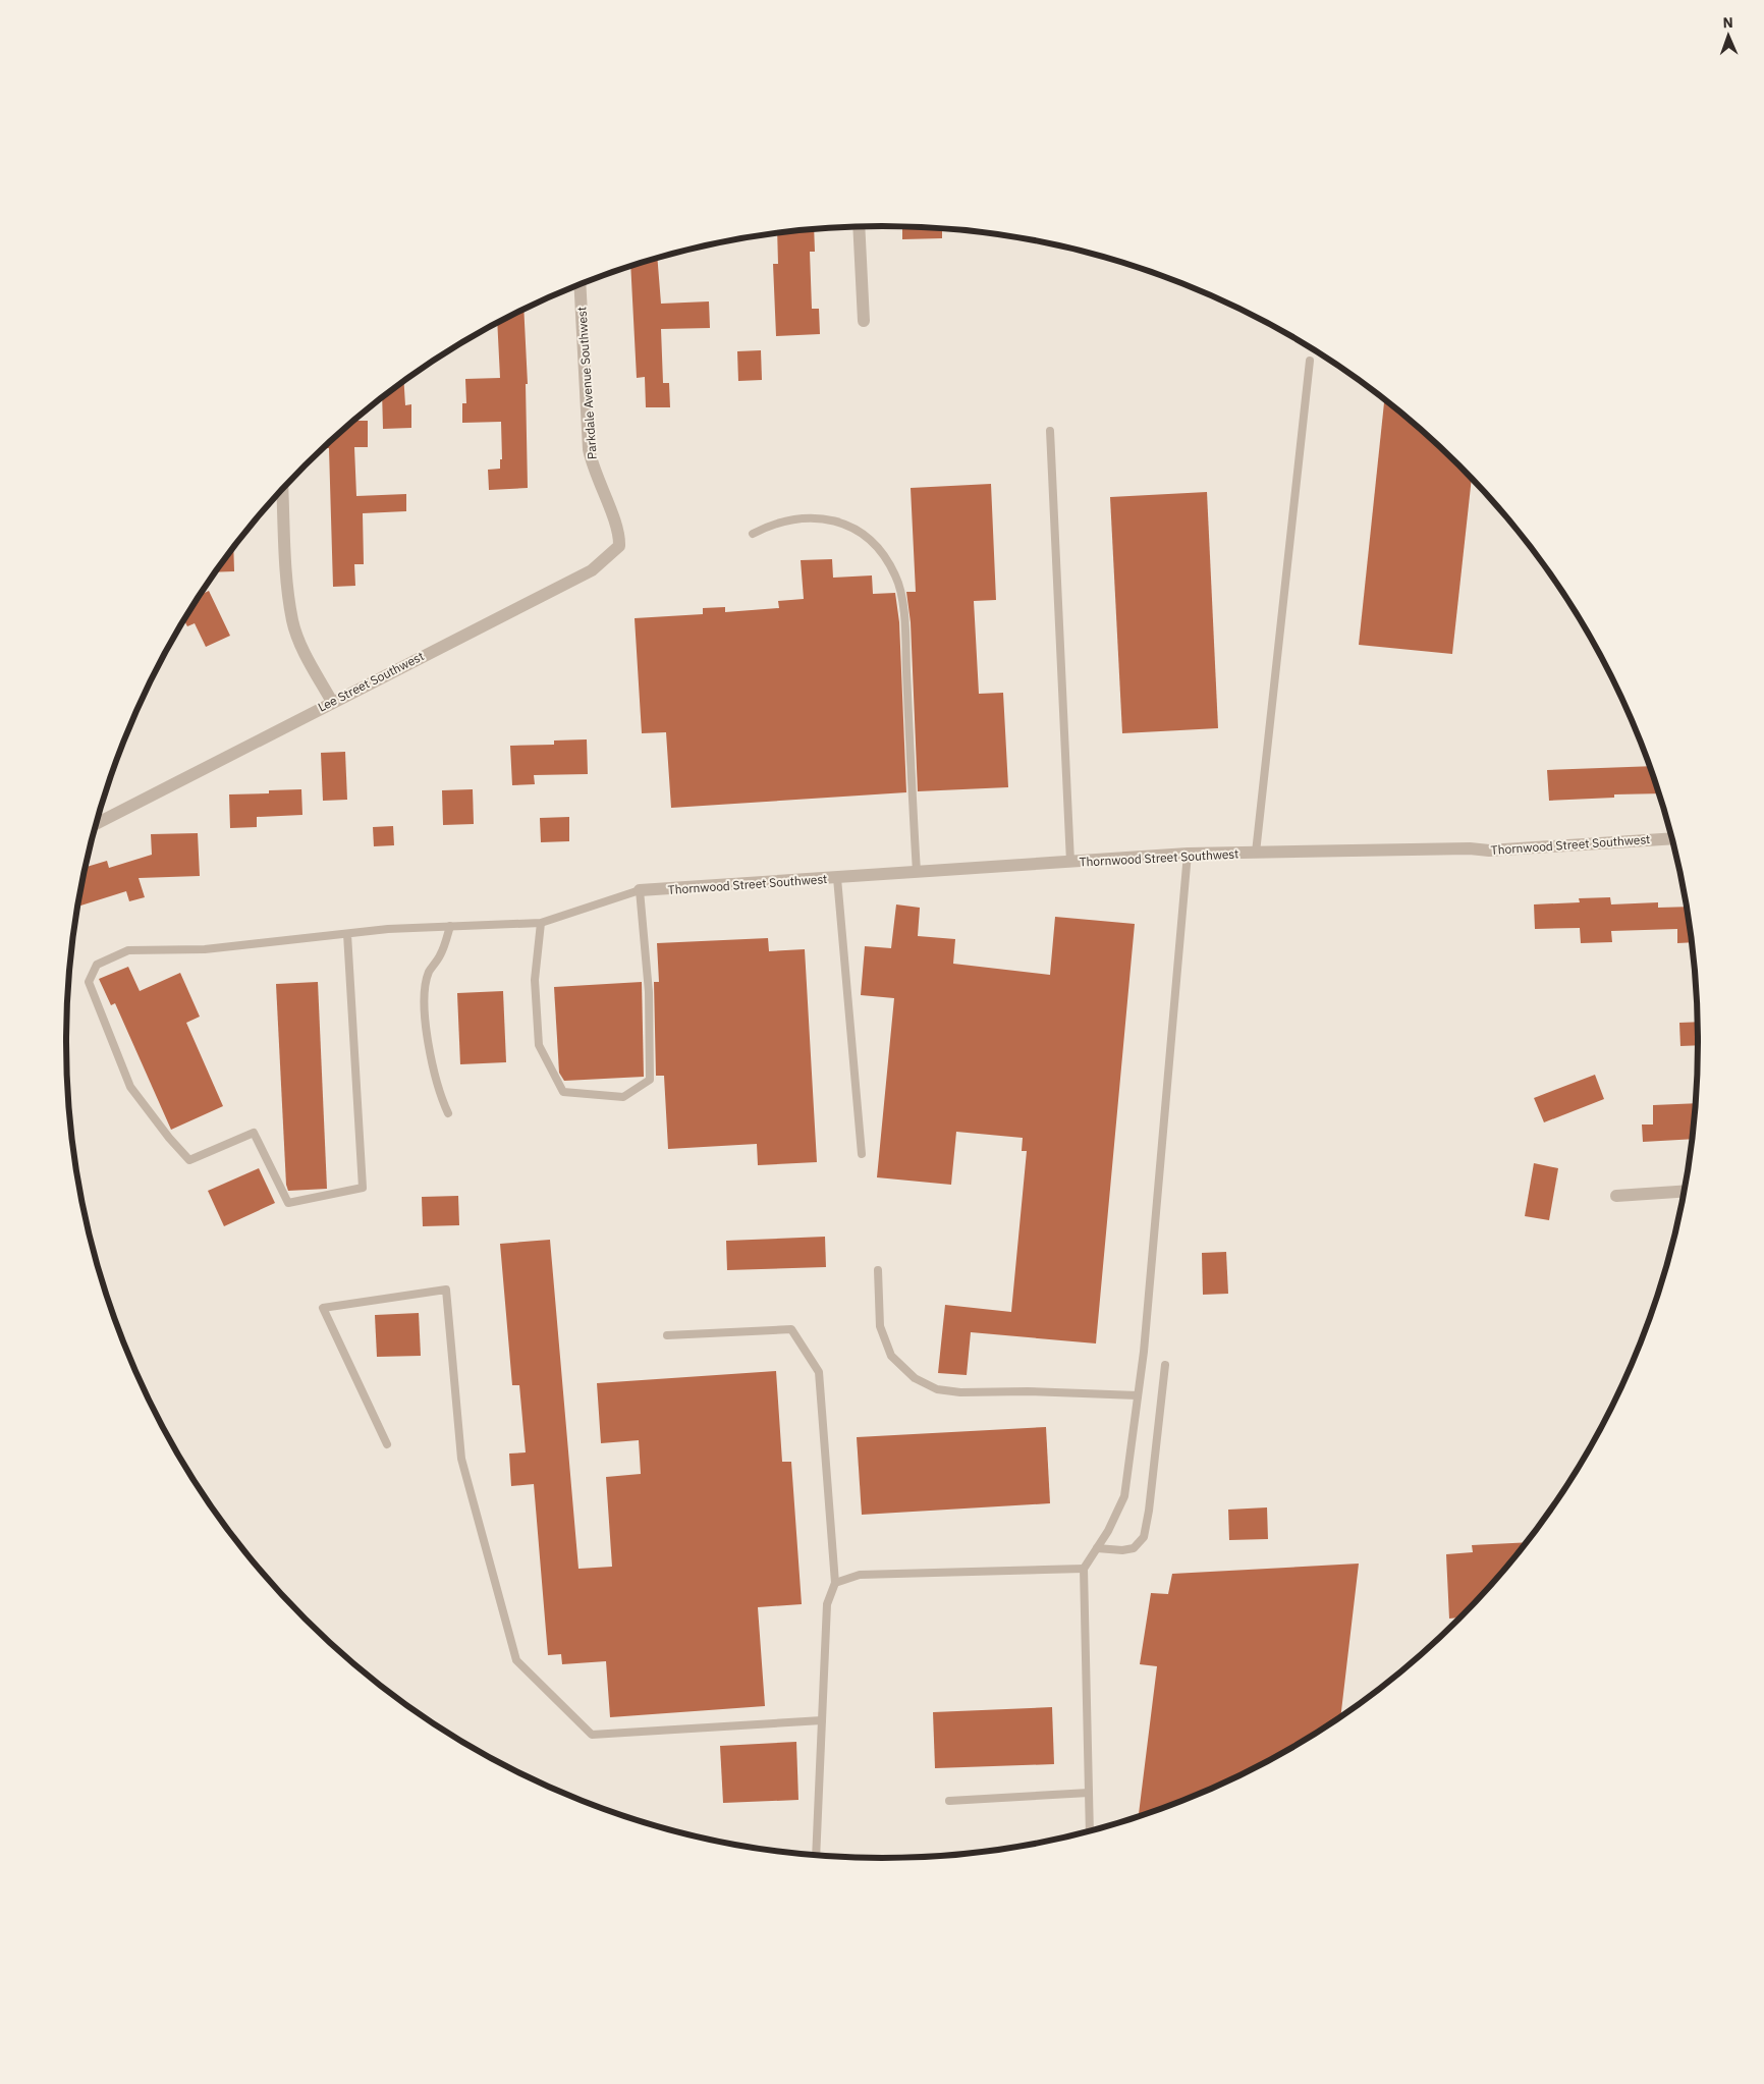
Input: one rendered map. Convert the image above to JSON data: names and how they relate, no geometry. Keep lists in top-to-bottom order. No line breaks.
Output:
{"streets":{"street":["Parkdale Avenue Southwest","Lee Street Southwest","Thornwood Street Southwest"]},"crossings":[["Parkdale Avenue Southwest","Lee Street Southwest"]],"north":"top"}
